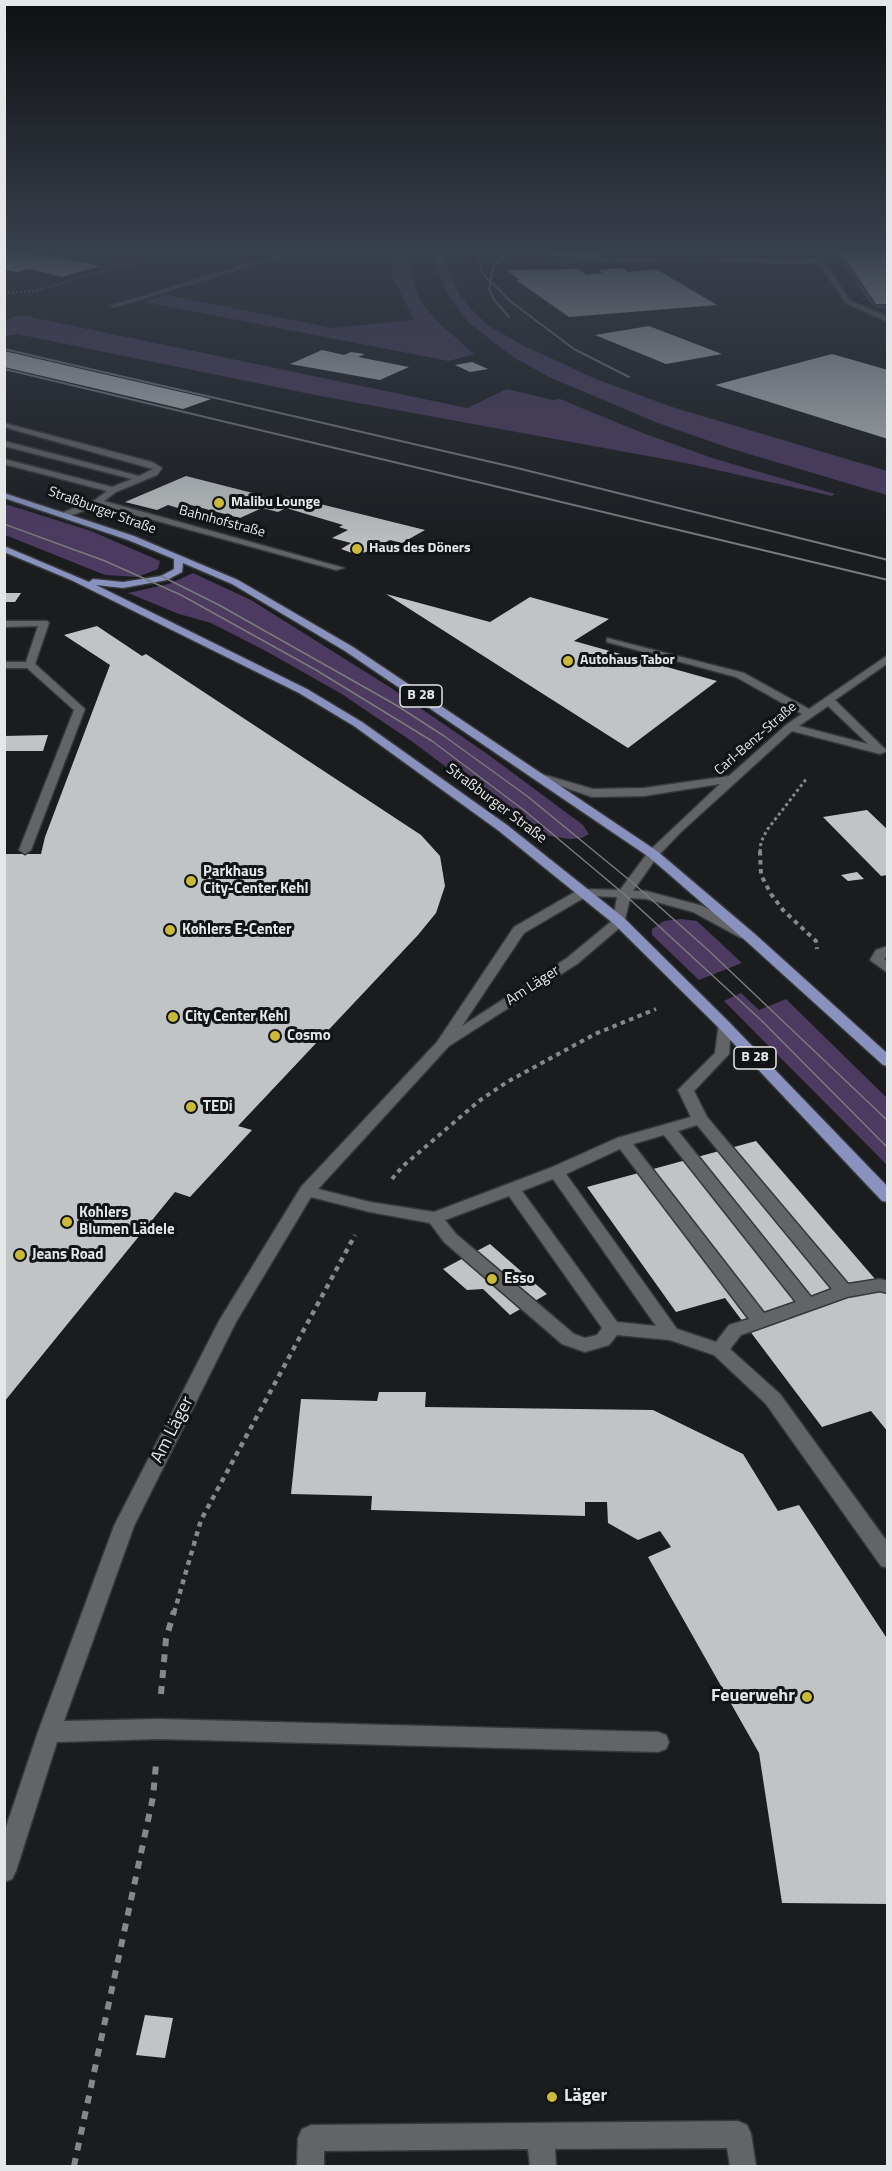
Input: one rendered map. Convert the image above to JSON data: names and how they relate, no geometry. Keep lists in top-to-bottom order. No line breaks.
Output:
{"streets":{"main road":["Straßburger Straße","B 28"],"street":["Bahnhofstraße","Carl-Benz-Straße","Am Läger"]},"crossings":[["Straßburger Straße","Carl-Benz-Straße"],["Straßburger Straße","Am Läger"]],"places":["Malibu Lounge","Haus des Döners","Autohaus Tabor","Parkhaus City-Center Kehl","Kohlers E-Center","City Center Kehl","Cosmo","TEDi","Kohlers Blumen Lädele","Jeans Road","Esso","Feuerwehr","Läger"]}
